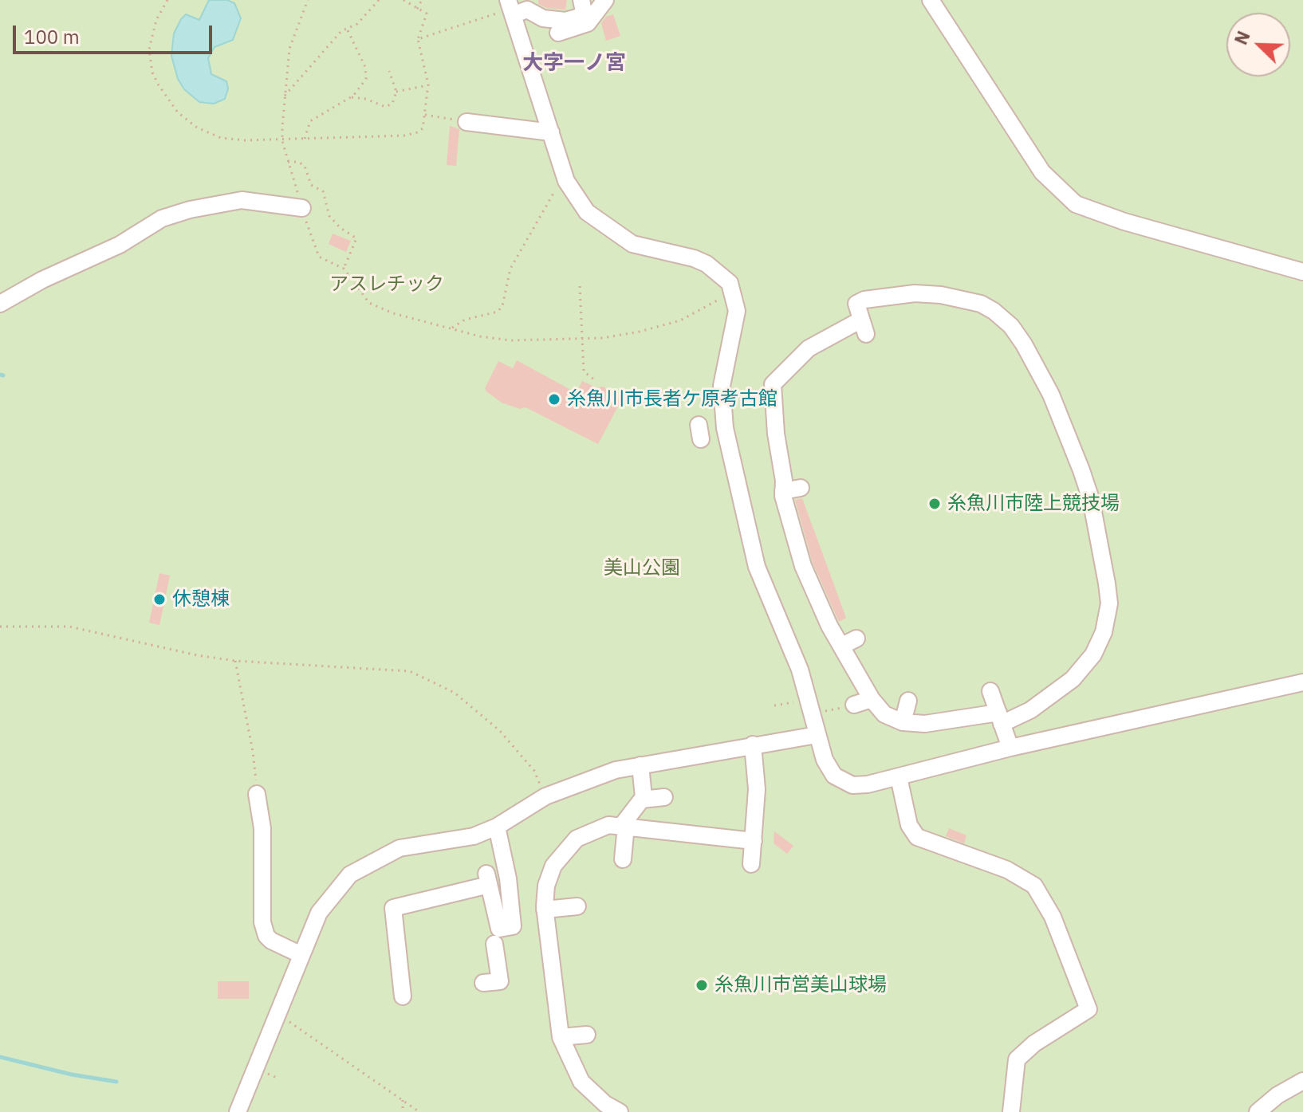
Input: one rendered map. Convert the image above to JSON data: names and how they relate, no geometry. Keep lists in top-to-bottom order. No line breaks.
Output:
{"districts":["大字一ノ宮"],"parks":["アスレチック","美山公園"],"places":["糸魚川市長者ケ原考古館","糸魚川市陸上競技場","休憩棟","糸魚川市営美山球場"],"scale_bar":"100 m","north":"top left"}
